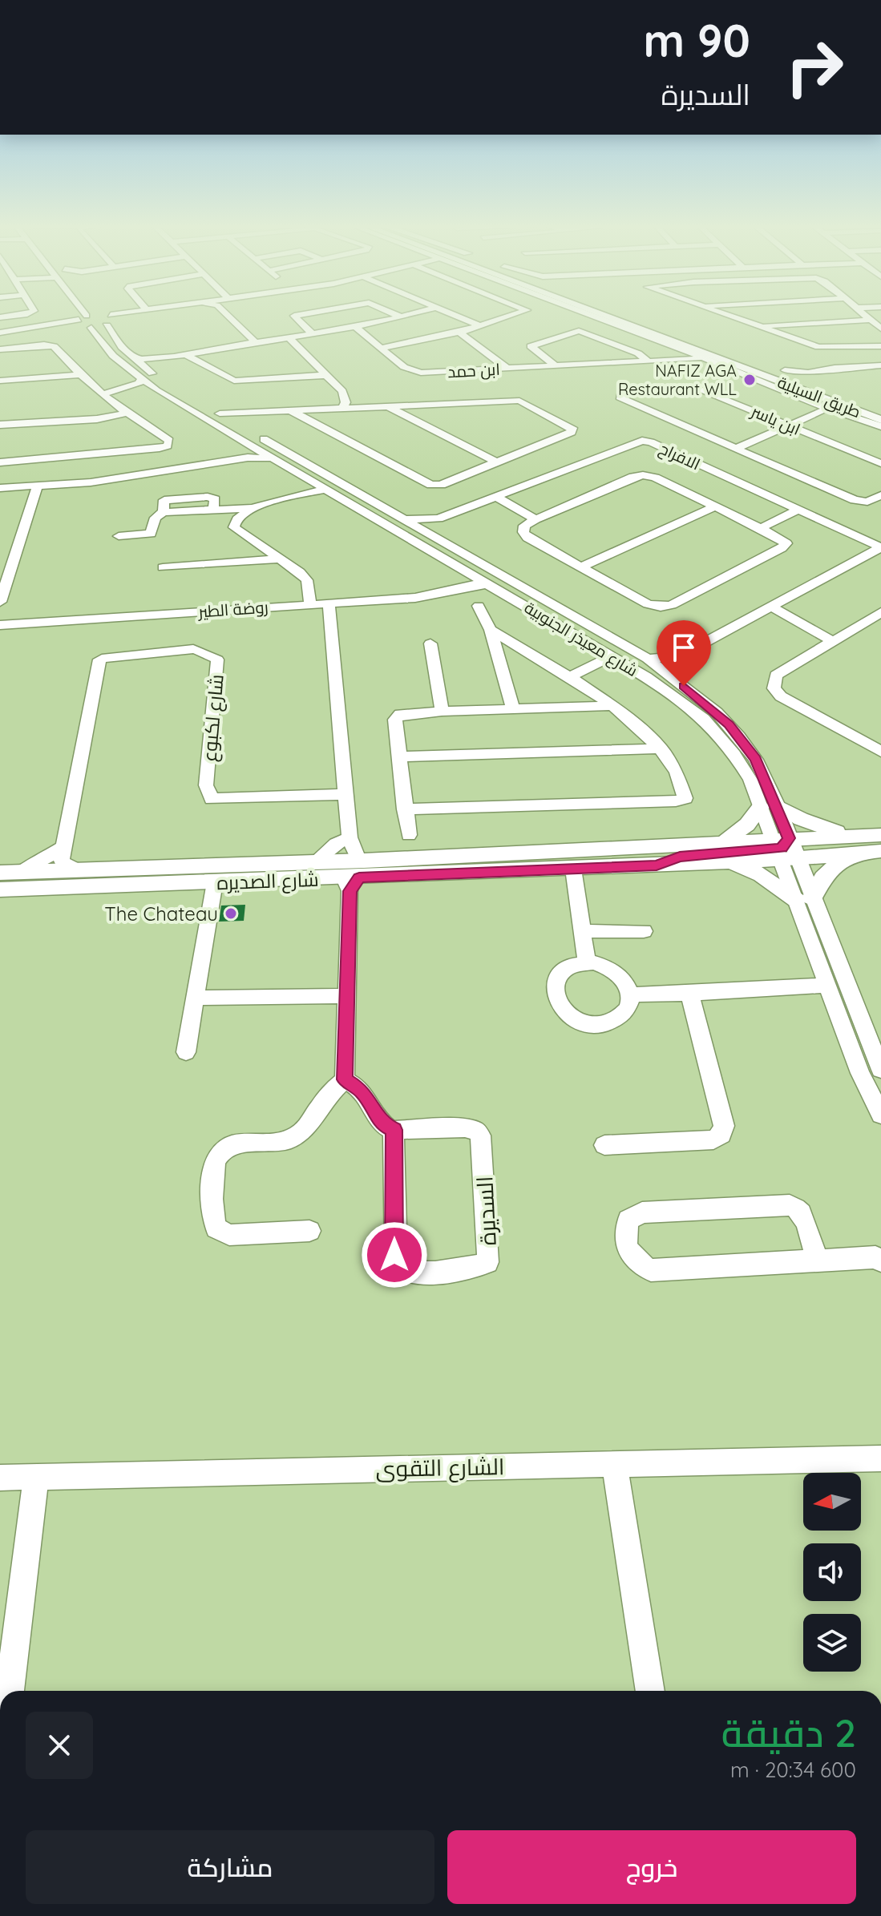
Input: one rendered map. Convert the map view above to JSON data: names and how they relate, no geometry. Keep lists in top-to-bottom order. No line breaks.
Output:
{"streets":{"main road":["طريق السيلية","شارع الصديره"],"street":["ابن حمد","ابن ياسر","الافراح","روضة الطير","شارع معيذر الجنوبية","شارع لكبوع","السديرة","الشارع التقوى"]},"crossings":[["ابن حمد","طريق السيلية"],["الافراح","شارع معيذر الجنوبية"],["روضة الطير","شارع معيذر الجنوبية"],["شارع معيذر الجنوبية","شارع الصديره"]],"places":["NAFIZ AGA Restaurant WLL","The Chateau"],"north":"left","page":{"turn":["90 m","السديرة"],"heading":["2 دقيقة","600 m · 20:34"],"buttons":["خروج","مشاركة"]}}
